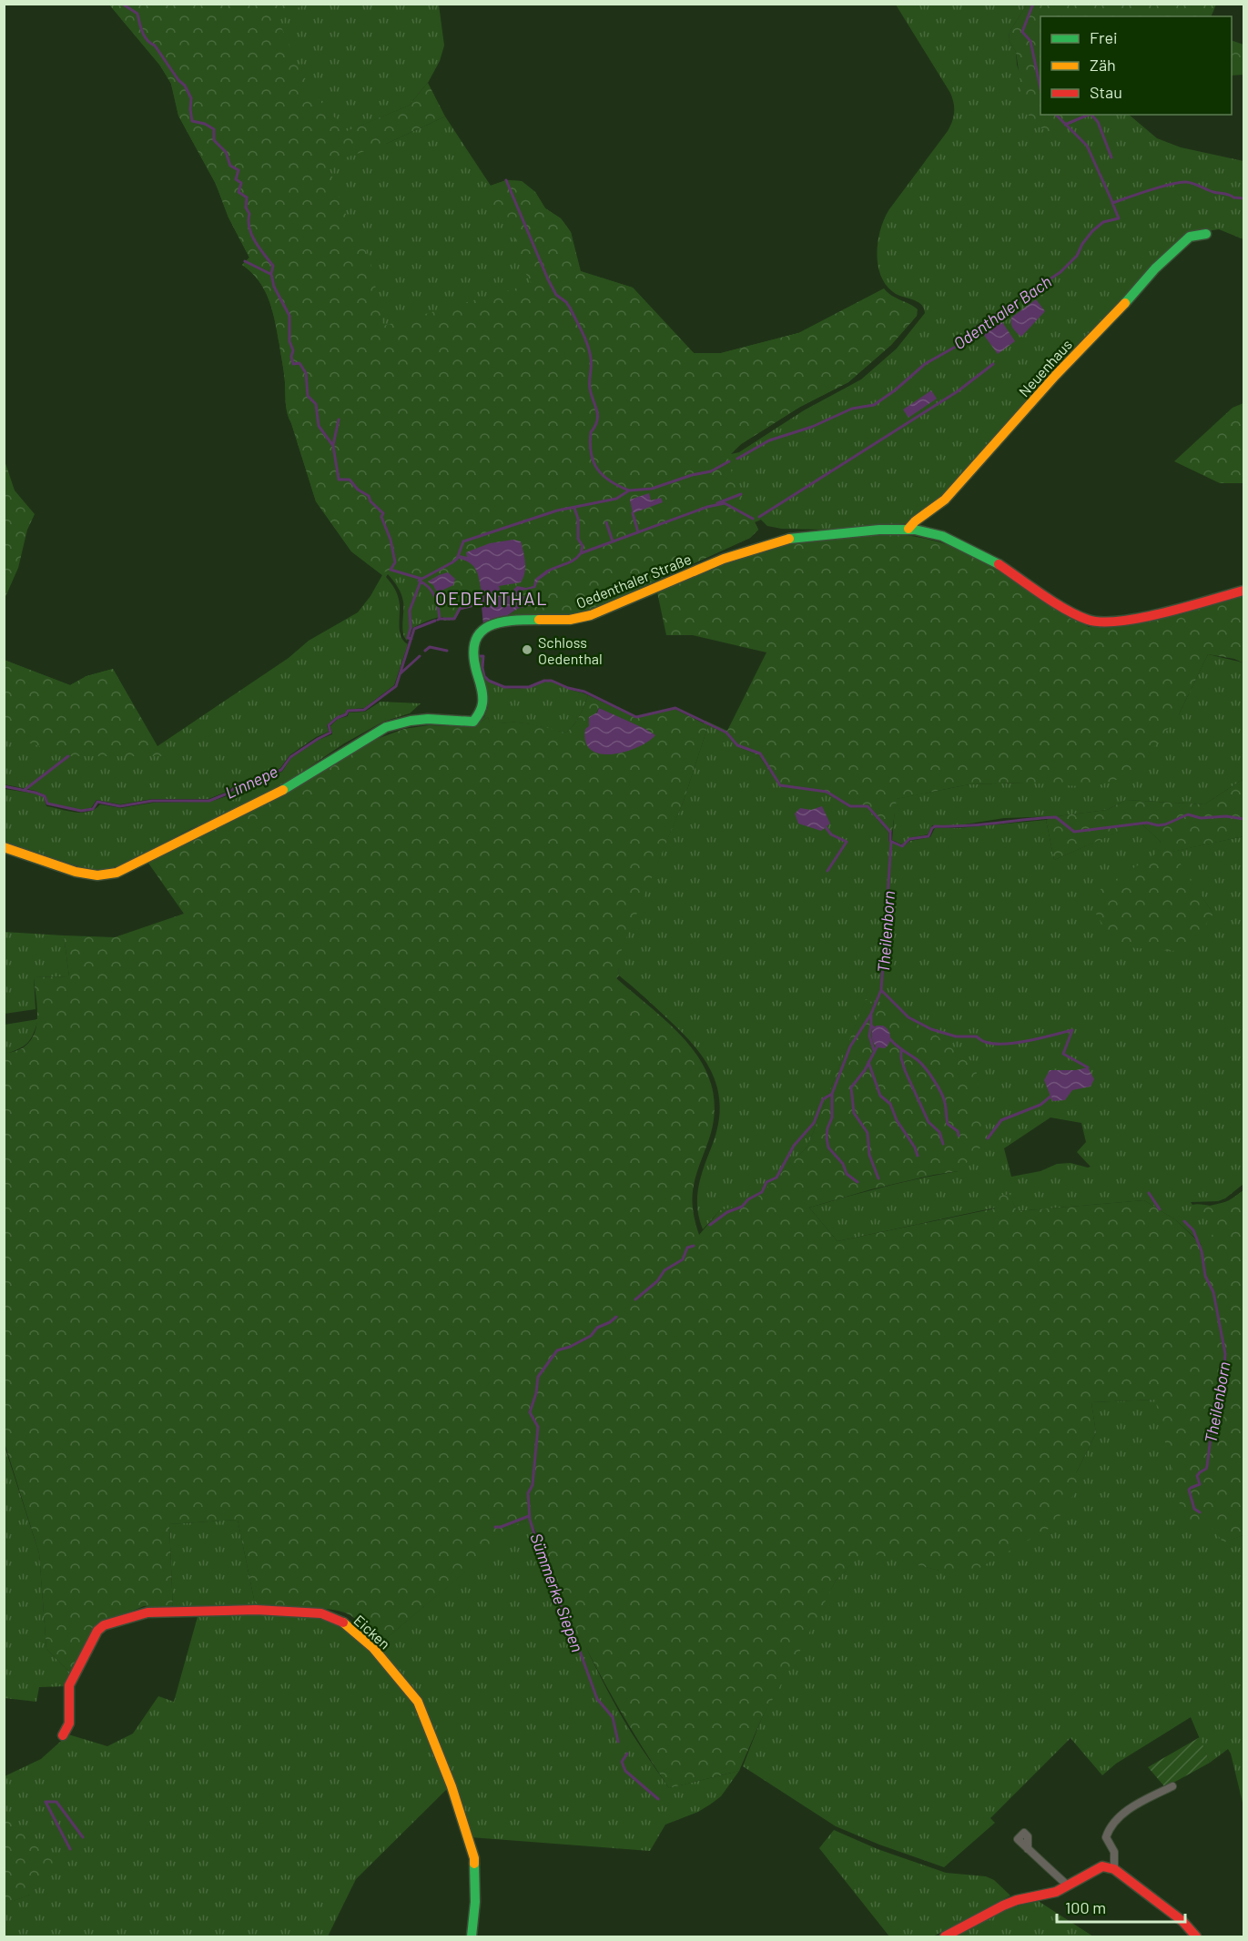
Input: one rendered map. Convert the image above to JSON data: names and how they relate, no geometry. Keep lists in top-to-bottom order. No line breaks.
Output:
{"streets":{"street":["Neuenhaus","Oedenthaler Straße","Eicken"]},"crossings":[["Neuenhaus","Oedenthaler Straße"]],"districts":["OEDENTHAL"],"water":["Odenthaler Bach","Linnepe","Theilenborn","Sümmerke Siepen"],"places":["Schloss Oedenthal"],"legend":["Frei","Zäh","Stau"],"scale_bar":"100 m"}
